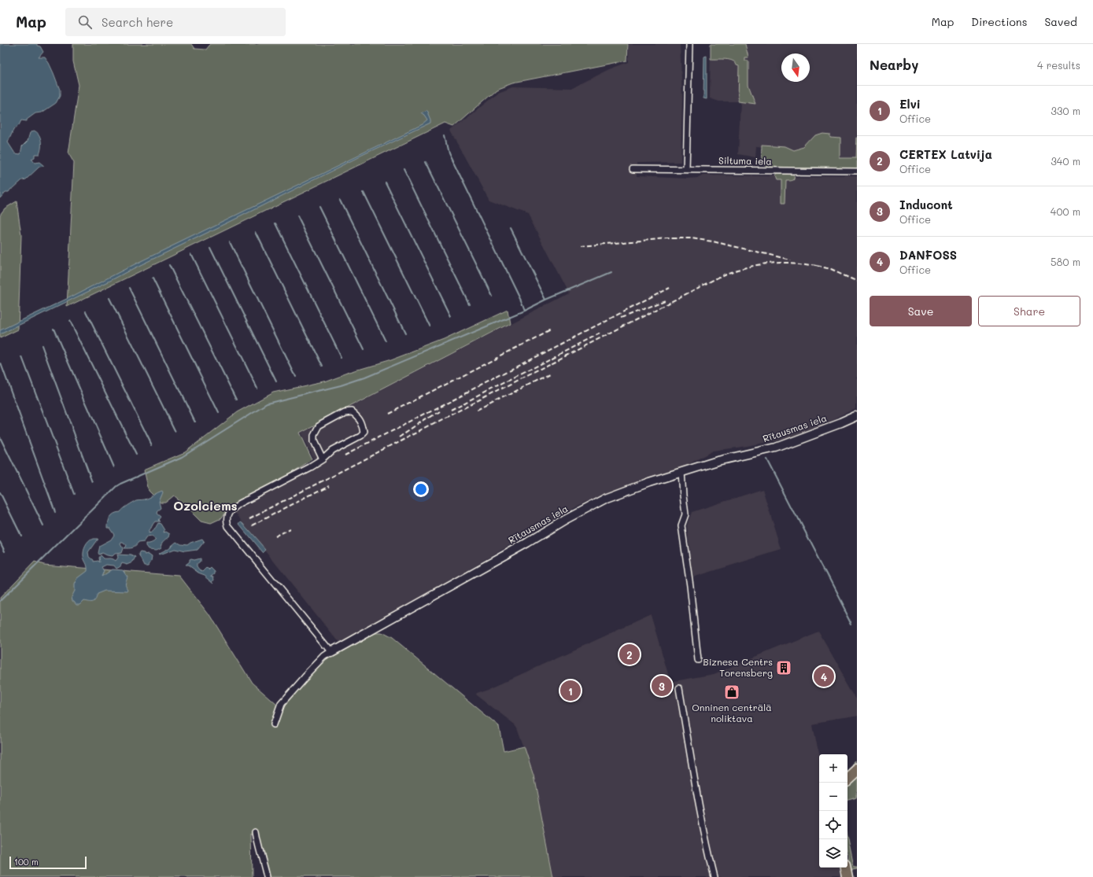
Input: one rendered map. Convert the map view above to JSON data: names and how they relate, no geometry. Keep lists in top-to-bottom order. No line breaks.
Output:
{"streets":{"street":["Siltuma iela","Rītausmas iela"]},"districts":["Ozolciems"],"places":{"building":["Biznesa Centrs Torensberg"],"shop":["Onninen centrālā noliktava"]},"scale_bar":"100 m","north":"bottom","page":{"header":"Map","search":"Search here","nav":["Map","Directions","Saved"],"heading":["Nearby","4 results"],"list":[{"mark":"1","name":"Elvi","note":"Office","value":"330 m"},{"mark":"2","name":"CERTEX Latvija","note":"Office","value":"340 m"},{"mark":"3","name":"Inducont","note":"Office","value":"400 m"},{"mark":"4","name":"DANFOSS","note":"Office","value":"580 m"}],"buttons":["Save","Share"],"pins":["2","4","3","1"],"map_buttons":["+","−"],"scale":"100 m"}}
